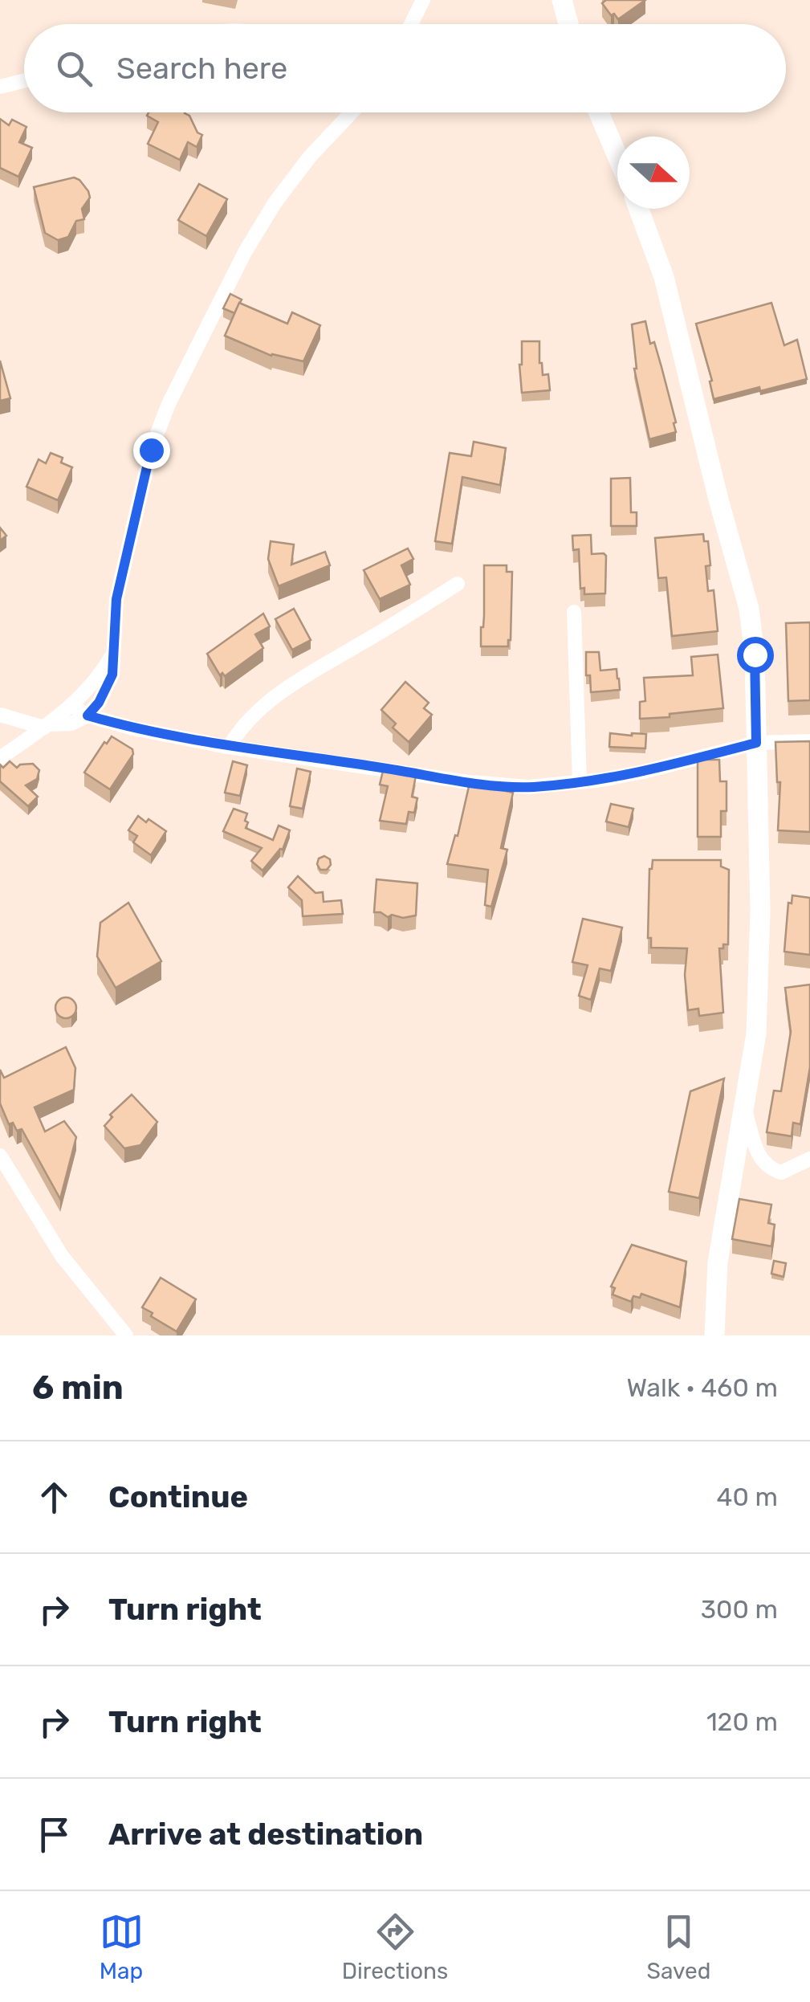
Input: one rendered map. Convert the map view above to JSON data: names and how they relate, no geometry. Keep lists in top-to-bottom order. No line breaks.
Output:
{"north":"right","page":{"search":"Search here","heading":["6 min","Walk · 460 m"],"list":[["Continue","40 m"],["Turn right","300 m"],["Turn right","120 m"],"Arrive at destination"],"nav":["Map","Directions","Saved"]}}
